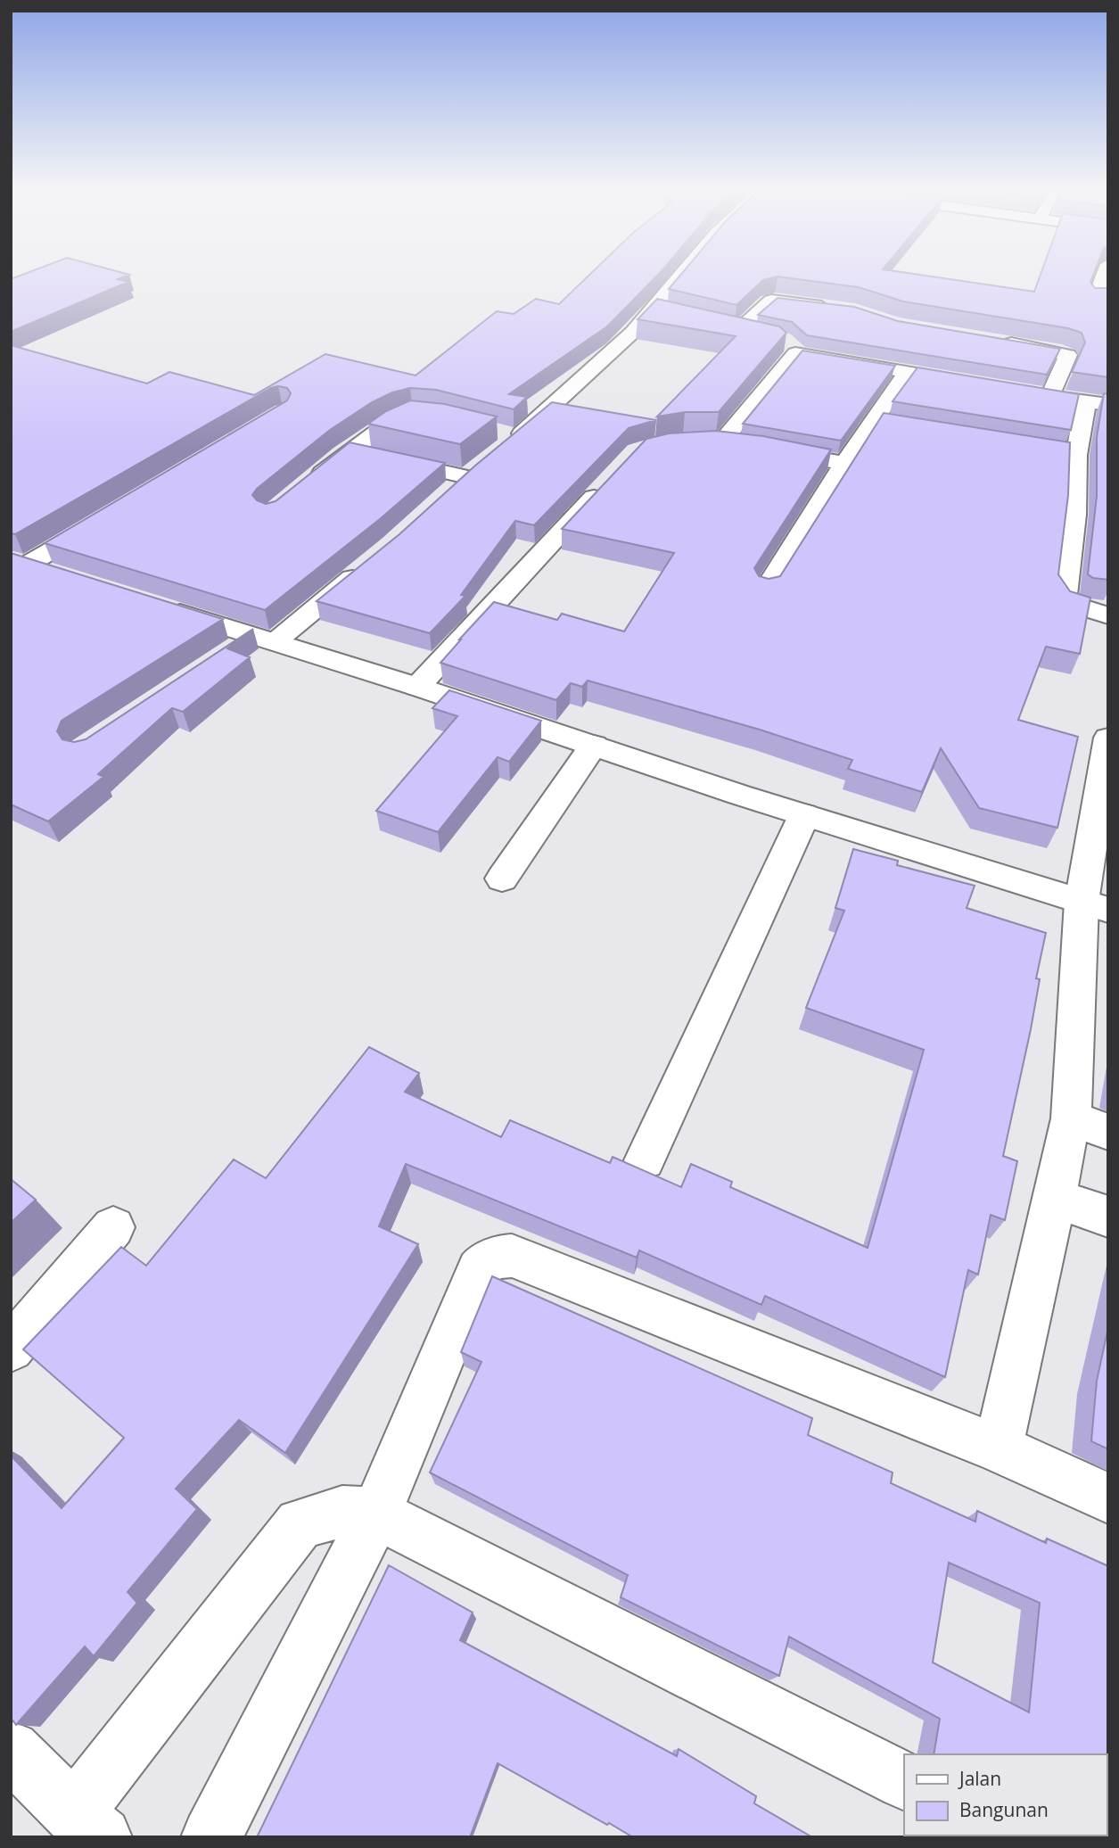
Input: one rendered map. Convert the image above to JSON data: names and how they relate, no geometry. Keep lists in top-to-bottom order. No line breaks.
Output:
{"legend":["Jalan","Bangunan"]}
